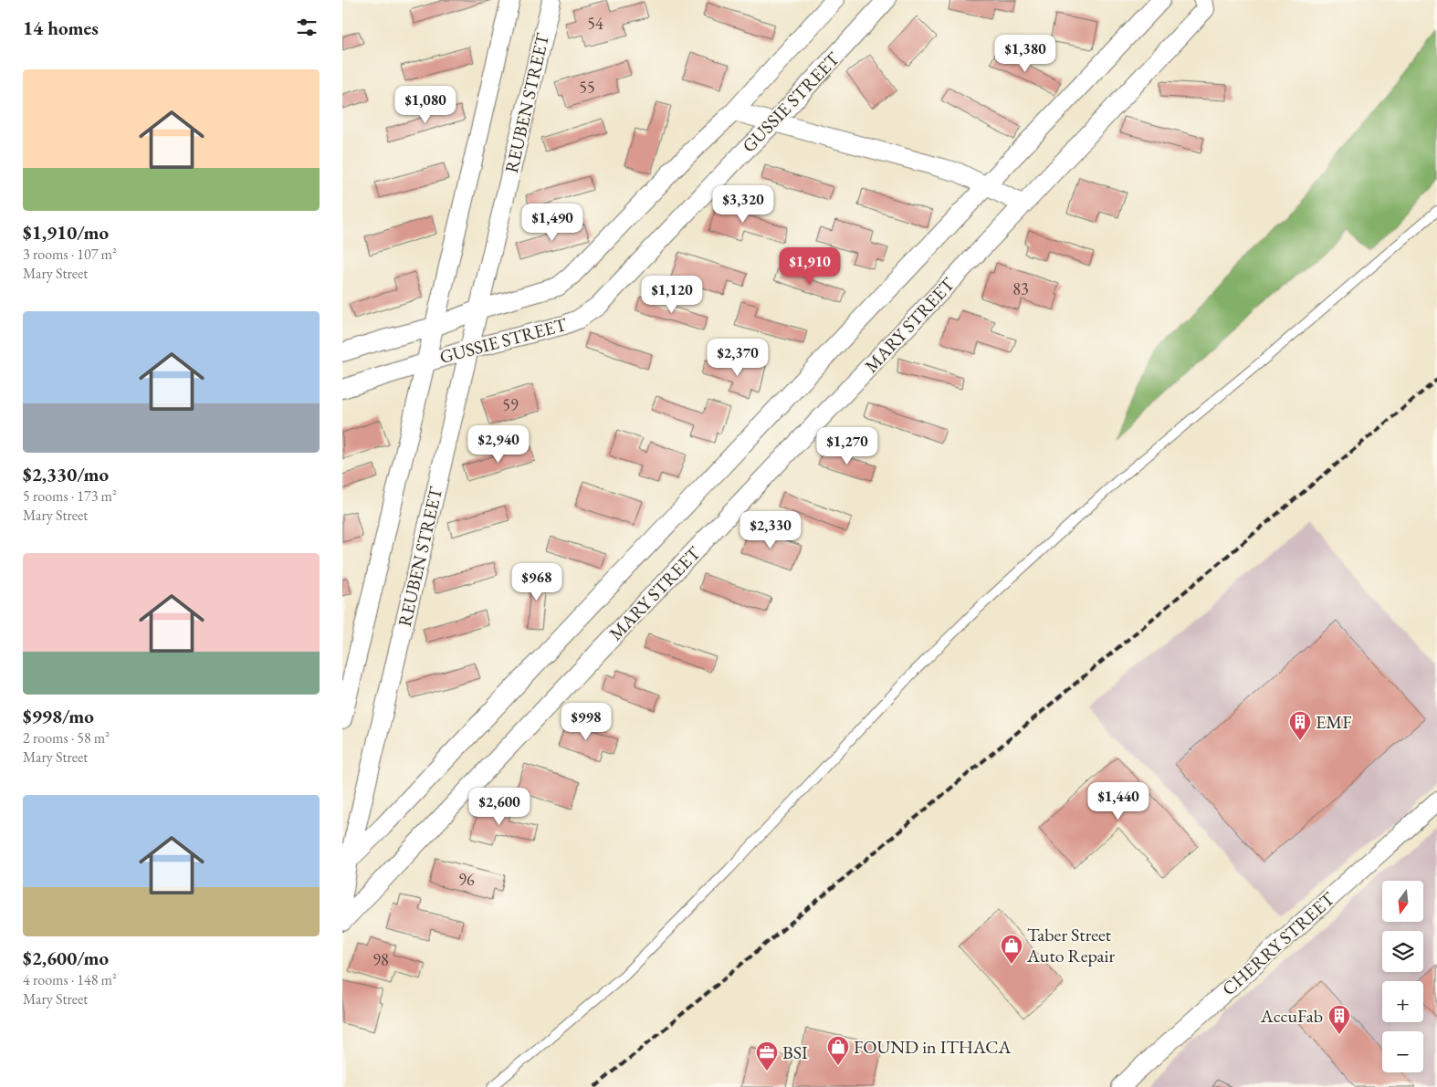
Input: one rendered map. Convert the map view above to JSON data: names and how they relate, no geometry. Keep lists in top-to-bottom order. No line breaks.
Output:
{"streets":{"street":["GUSSIE STREET","REUBEN STREET","MARY STREET","CHERRY STREET"]},"crossings":[["GUSSIE STREET","REUBEN STREET"],["REUBEN STREET","MARY STREET"]],"places":{"building":["EMF","AccuFab"],"shop":["Taber Street Auto Repair","FOUND in ITHACA"],"office":["BSI"]},"house_numbers":["54","55","83","59","96","98"],"north":"bottom","page":{"heading":"14 homes","price":["$1,380","$1,080","$3,320","$1,490","$1,910","$1,120","$2,370","$2,940","$1,270","$2,330","$968","$998","$1,440","$2,600"],"list":[{"name":"$1,910/mo","note":"3 rooms · 107 m² · Mary Street"},{"name":"$2,330/mo","note":"5 rooms · 173 m² · Mary Street"},{"name":"$998/mo","note":"2 rooms · 58 m² · Mary Street"},{"name":"$2,600/mo","note":"4 rooms · 148 m² · Mary Street"}],"map_buttons":["+","−"]}}
